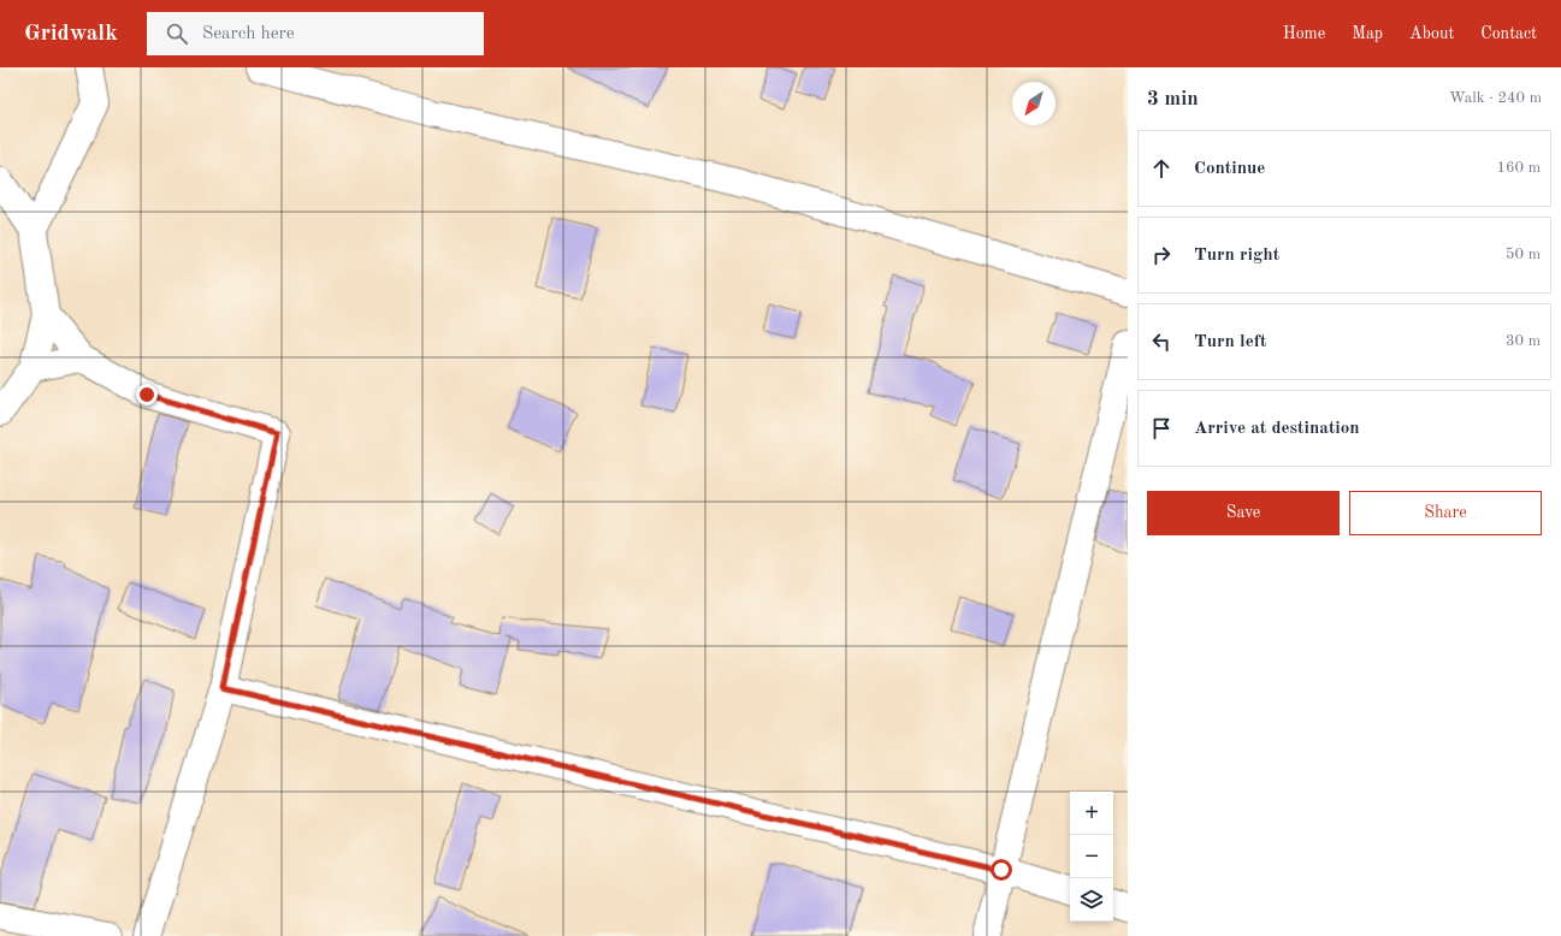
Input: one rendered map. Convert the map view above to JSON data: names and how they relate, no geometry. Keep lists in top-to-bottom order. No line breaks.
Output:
{"north":"bottom left","page":{"header":"Gridwalk","search":"Search here","nav":["Home","Map","About","Contact"],"heading":["3 min","Walk · 240 m"],"list":[["Continue","160 m"],["Turn right","50 m"],["Turn left","30 m"],"Arrive at destination"],"buttons":["Save","Share"],"map_buttons":["+","−"]}}
